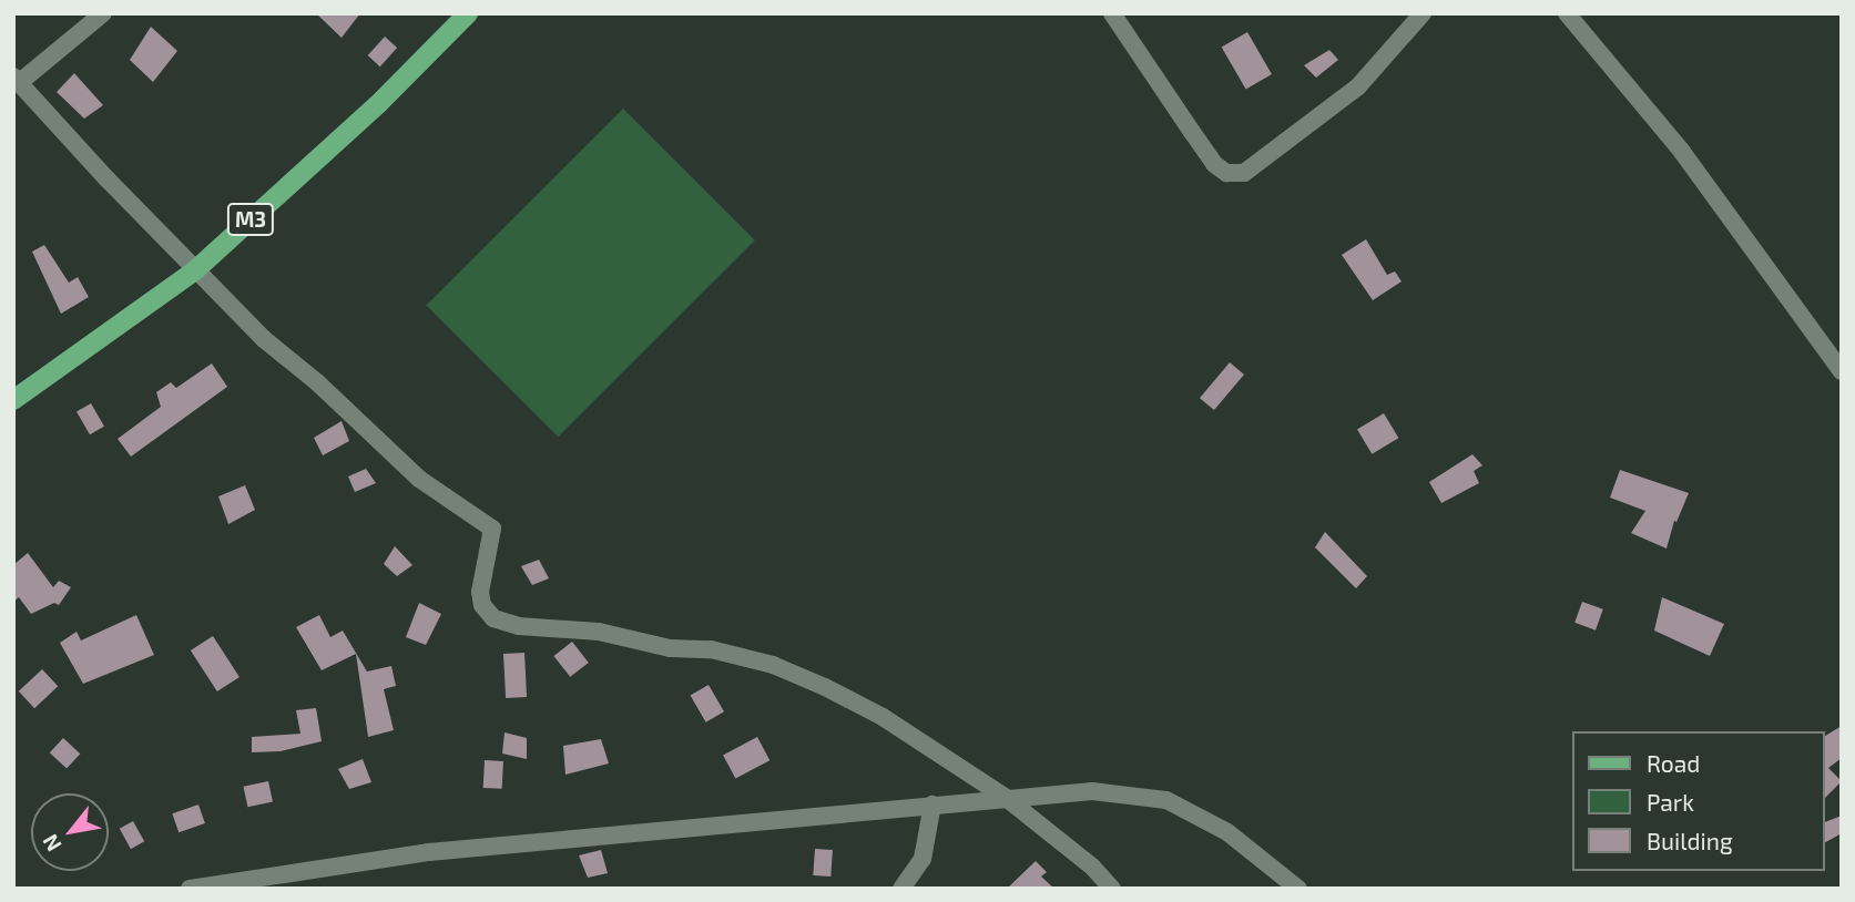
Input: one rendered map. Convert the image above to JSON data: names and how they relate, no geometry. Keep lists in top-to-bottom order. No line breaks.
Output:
{"streets":{"main road":["M3"]},"legend":["Road","Park","Building"],"north":"bottom left"}
